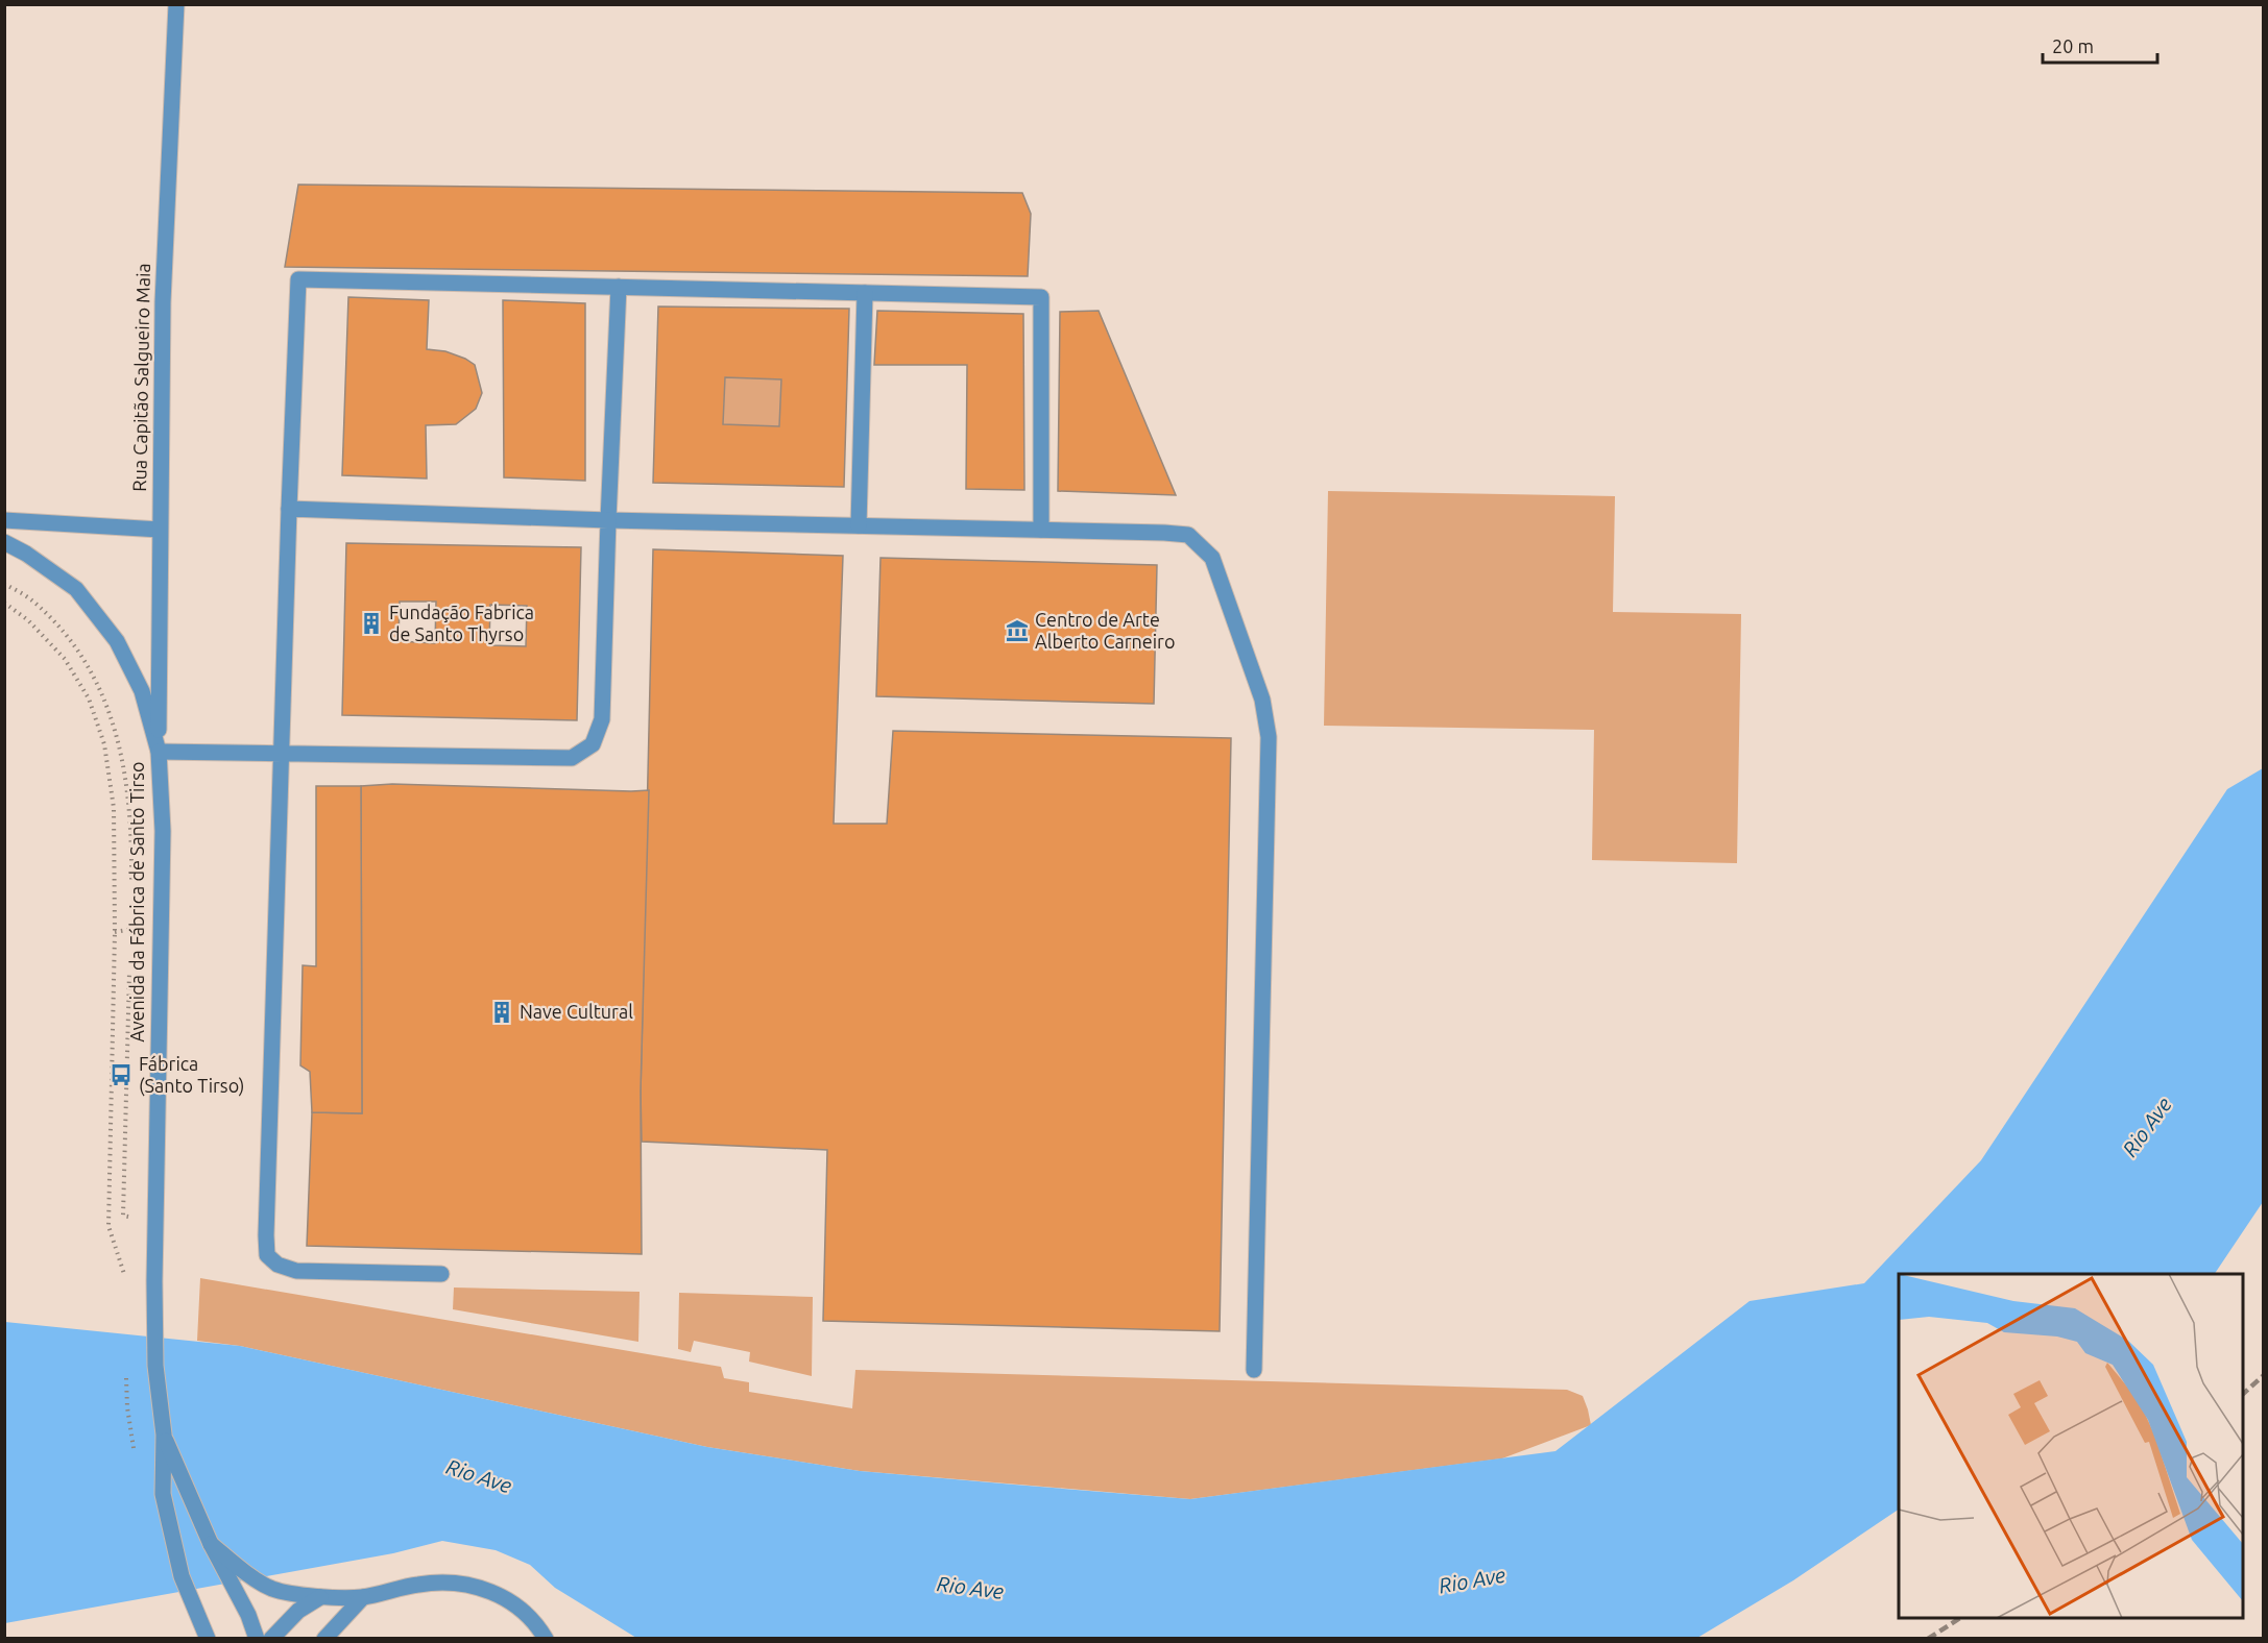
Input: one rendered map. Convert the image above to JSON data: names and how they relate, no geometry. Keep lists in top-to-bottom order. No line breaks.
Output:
{"streets":{"street":["Rua Capitão Salgueiro Maia","Avenida da Fábrica de Santo Tirso"]},"crossings":[["Rua Capitão Salgueiro Maia","Avenida da Fábrica de Santo Tirso"]],"water":["Rio Ave"],"places":{"building":["Fundação Fabrica de Santo Thyrso","Nave Cultural"],"museum":["Centro de Arte Alberto Carneiro"],"bus stop":["Fábrica (Santo Tirso)"]},"scale_bar":"20 m"}
